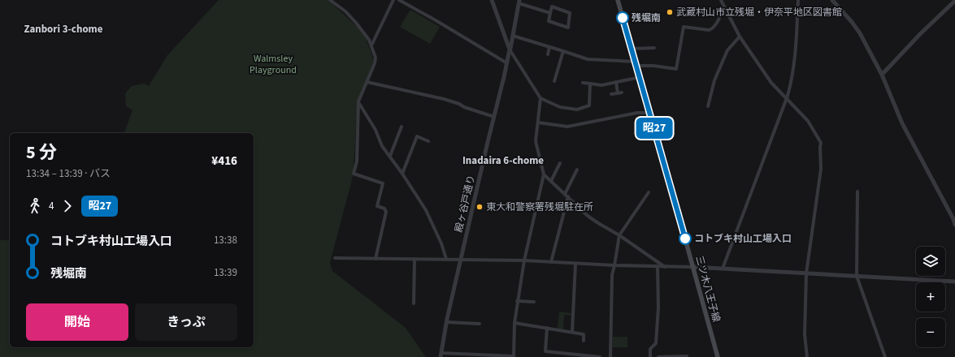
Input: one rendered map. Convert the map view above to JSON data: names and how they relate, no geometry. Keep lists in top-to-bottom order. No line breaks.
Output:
{"streets":{"main road":["三ツ木八王子線"],"street":["殿ヶ谷戸通り"]},"districts":["Zanbori 3-chome","Inadaira 6-chome"],"parks":["Walmsley Playground"],"places":["武蔵村山市立残堀・伊奈平地区図書館","残堀南","東大和警察署残堀駐在所","コトブキ村山工場入口"],"lines":["bus line 昭27"],"page":{"on_map":"昭27","heading":["5 分","13:34 – 13:39 · バス","¥416"],"legs":["4","昭27"],"list":[{"name":"コトブキ村山工場入口","value":"13:38"},{"name":"残堀南","value":"13:39"}],"map_buttons":["+","−"],"buttons":["開始","きっぷ"]}}
